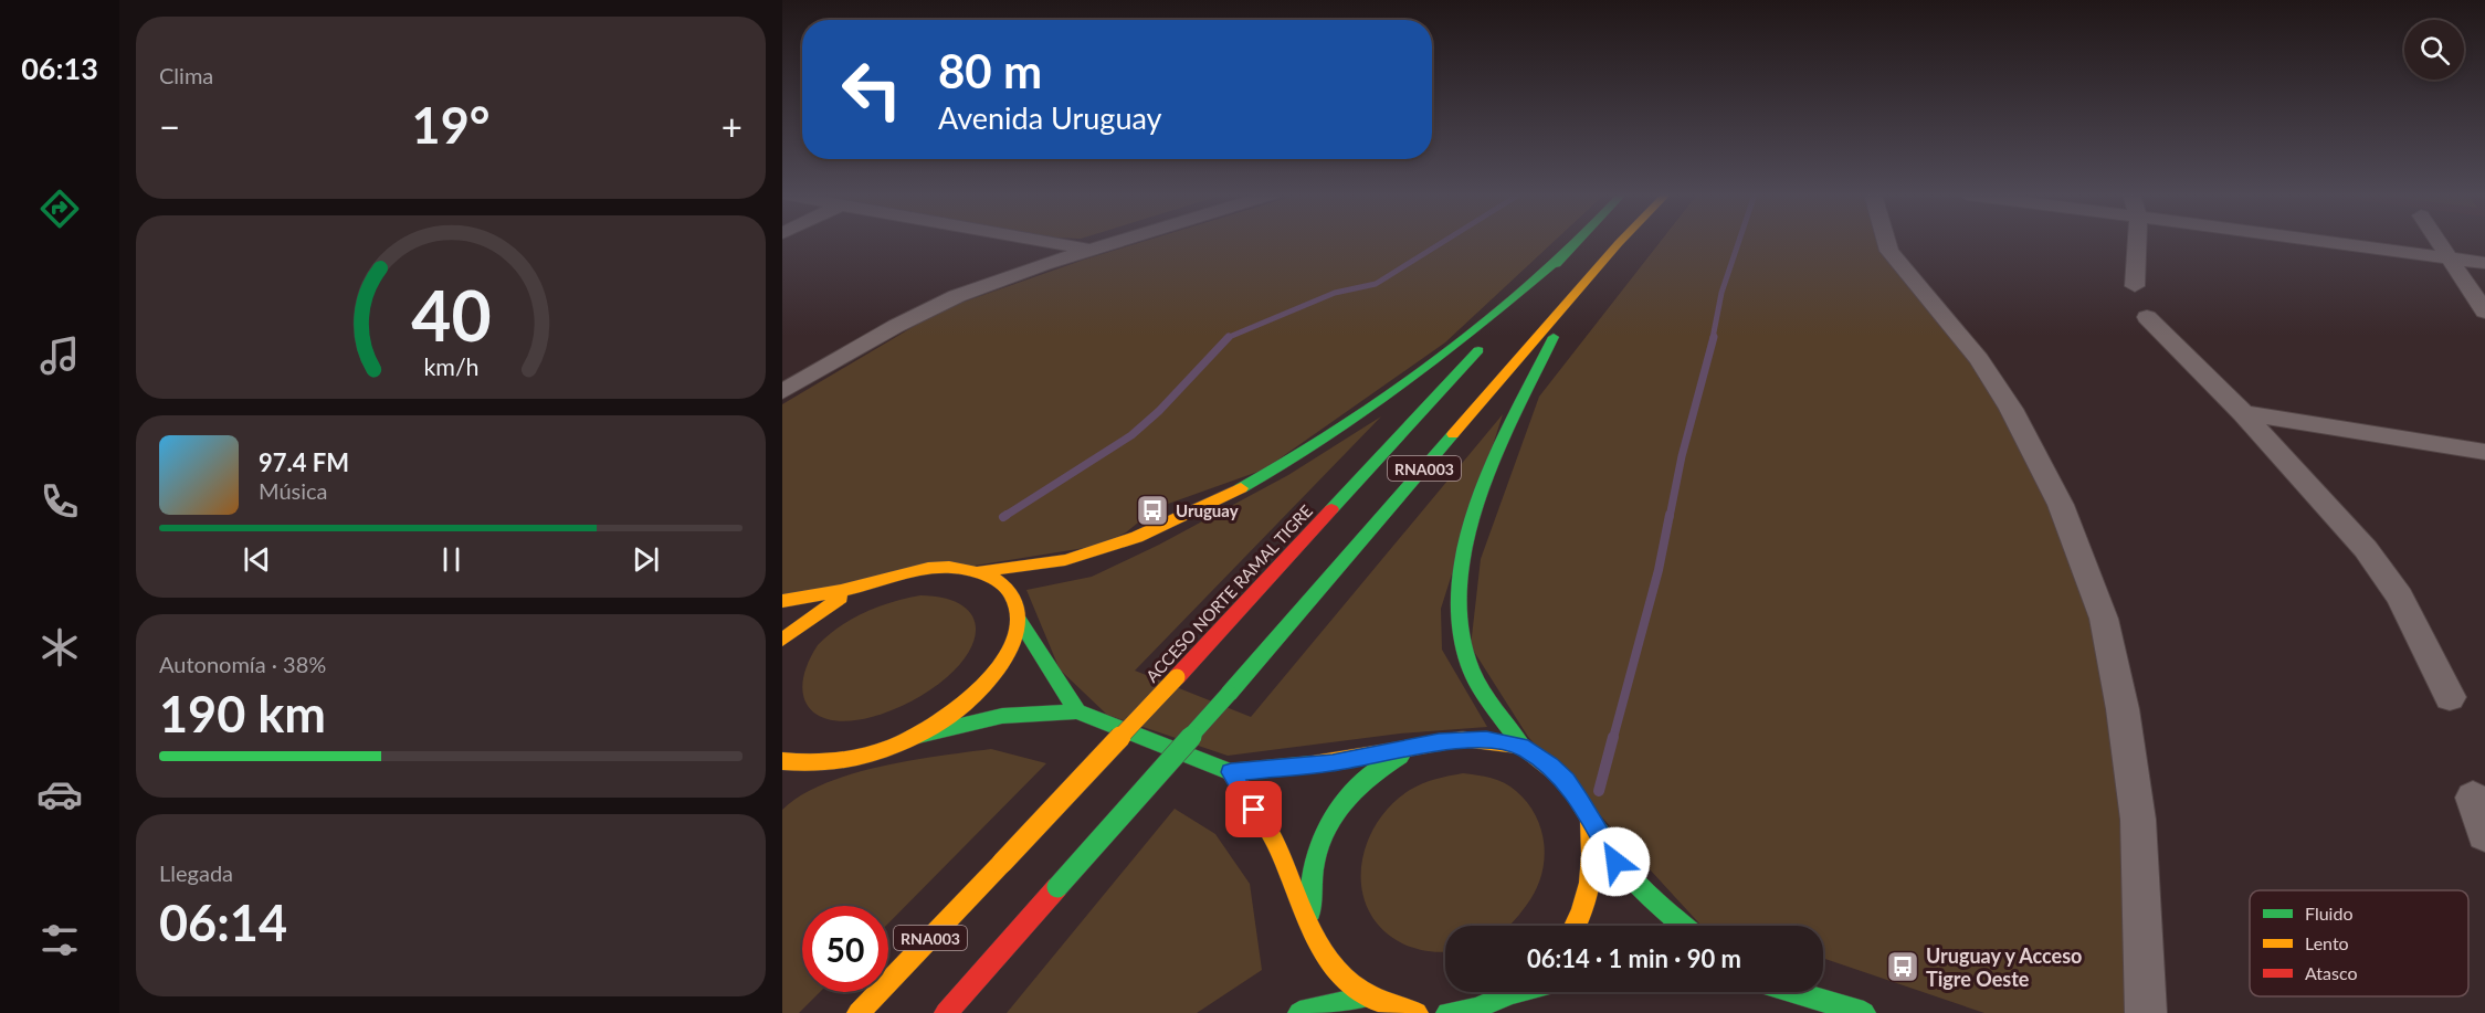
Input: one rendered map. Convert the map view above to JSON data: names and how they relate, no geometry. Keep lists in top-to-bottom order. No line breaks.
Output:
{"streets":{"main road":["RNA003","ACCESO NORTE RAMAL TIGRE"]},"places":{"bus stop":["Uruguay","Uruguay y Acceso Tigre Oeste"]},"legend":["Fluido","Lento","Atasco"],"page":{"tabs":"06:13","tile":["Clima",["Autonomía · 38%","190 km"],["Llegada","06:14"]],"turn":["80 m","Avenida Uruguay"],"heat":["−","19°","+"],"song":["97.4 FM","Música"],"limit":"50","trip":"06:14 · 1 min · 90 m","gauge":["40","km/h"]}}
